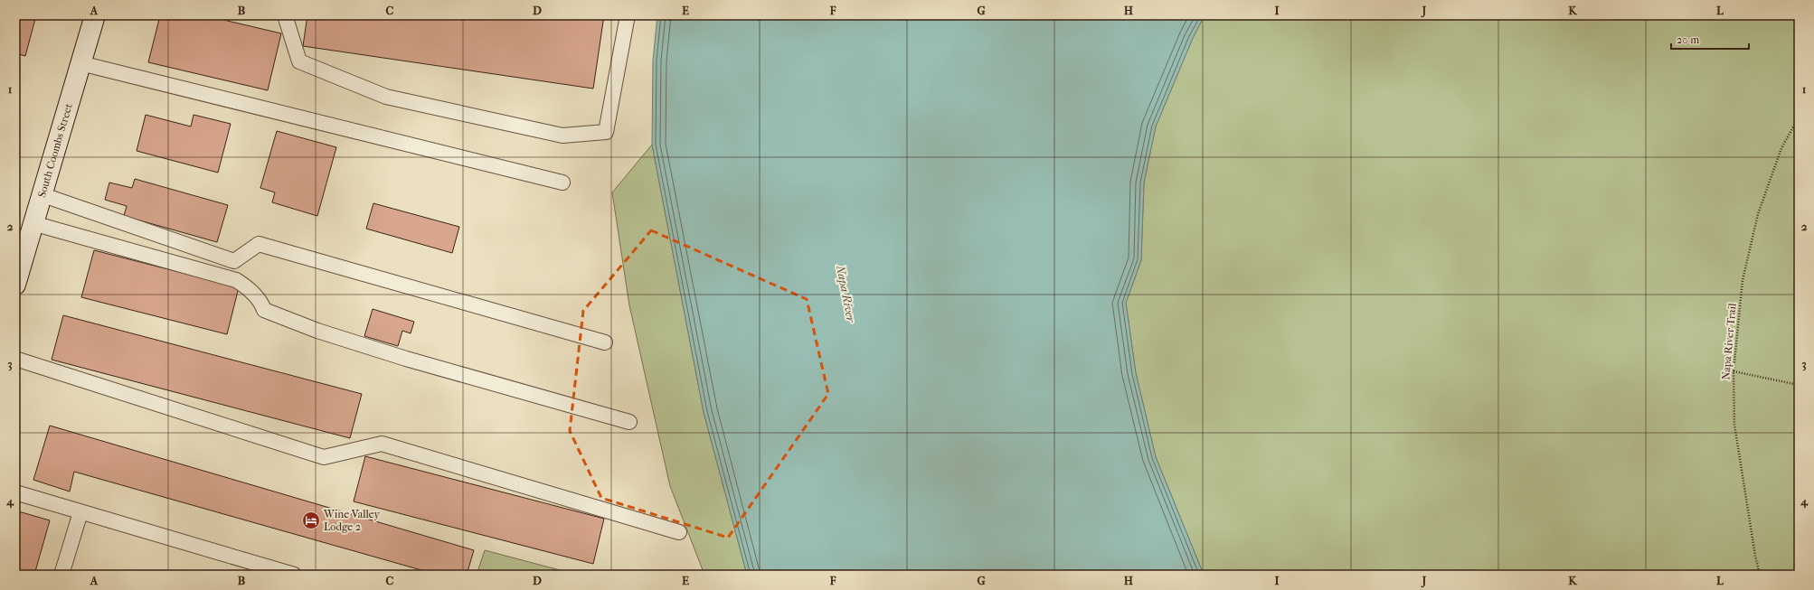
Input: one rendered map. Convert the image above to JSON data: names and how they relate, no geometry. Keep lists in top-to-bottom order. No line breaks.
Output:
{"streets":{"street":["South Coombs Street"],"path":["Napa River Trail"]},"water":["Napa River"],"places":{"hotel":["Wine Valley Lodge 2"]},"scale_bar":"20 m","grid":{"columns":["A","B","C","D","E","F","G","H","I","J","K","L"],"rows":["1","2","3","4"]}}
